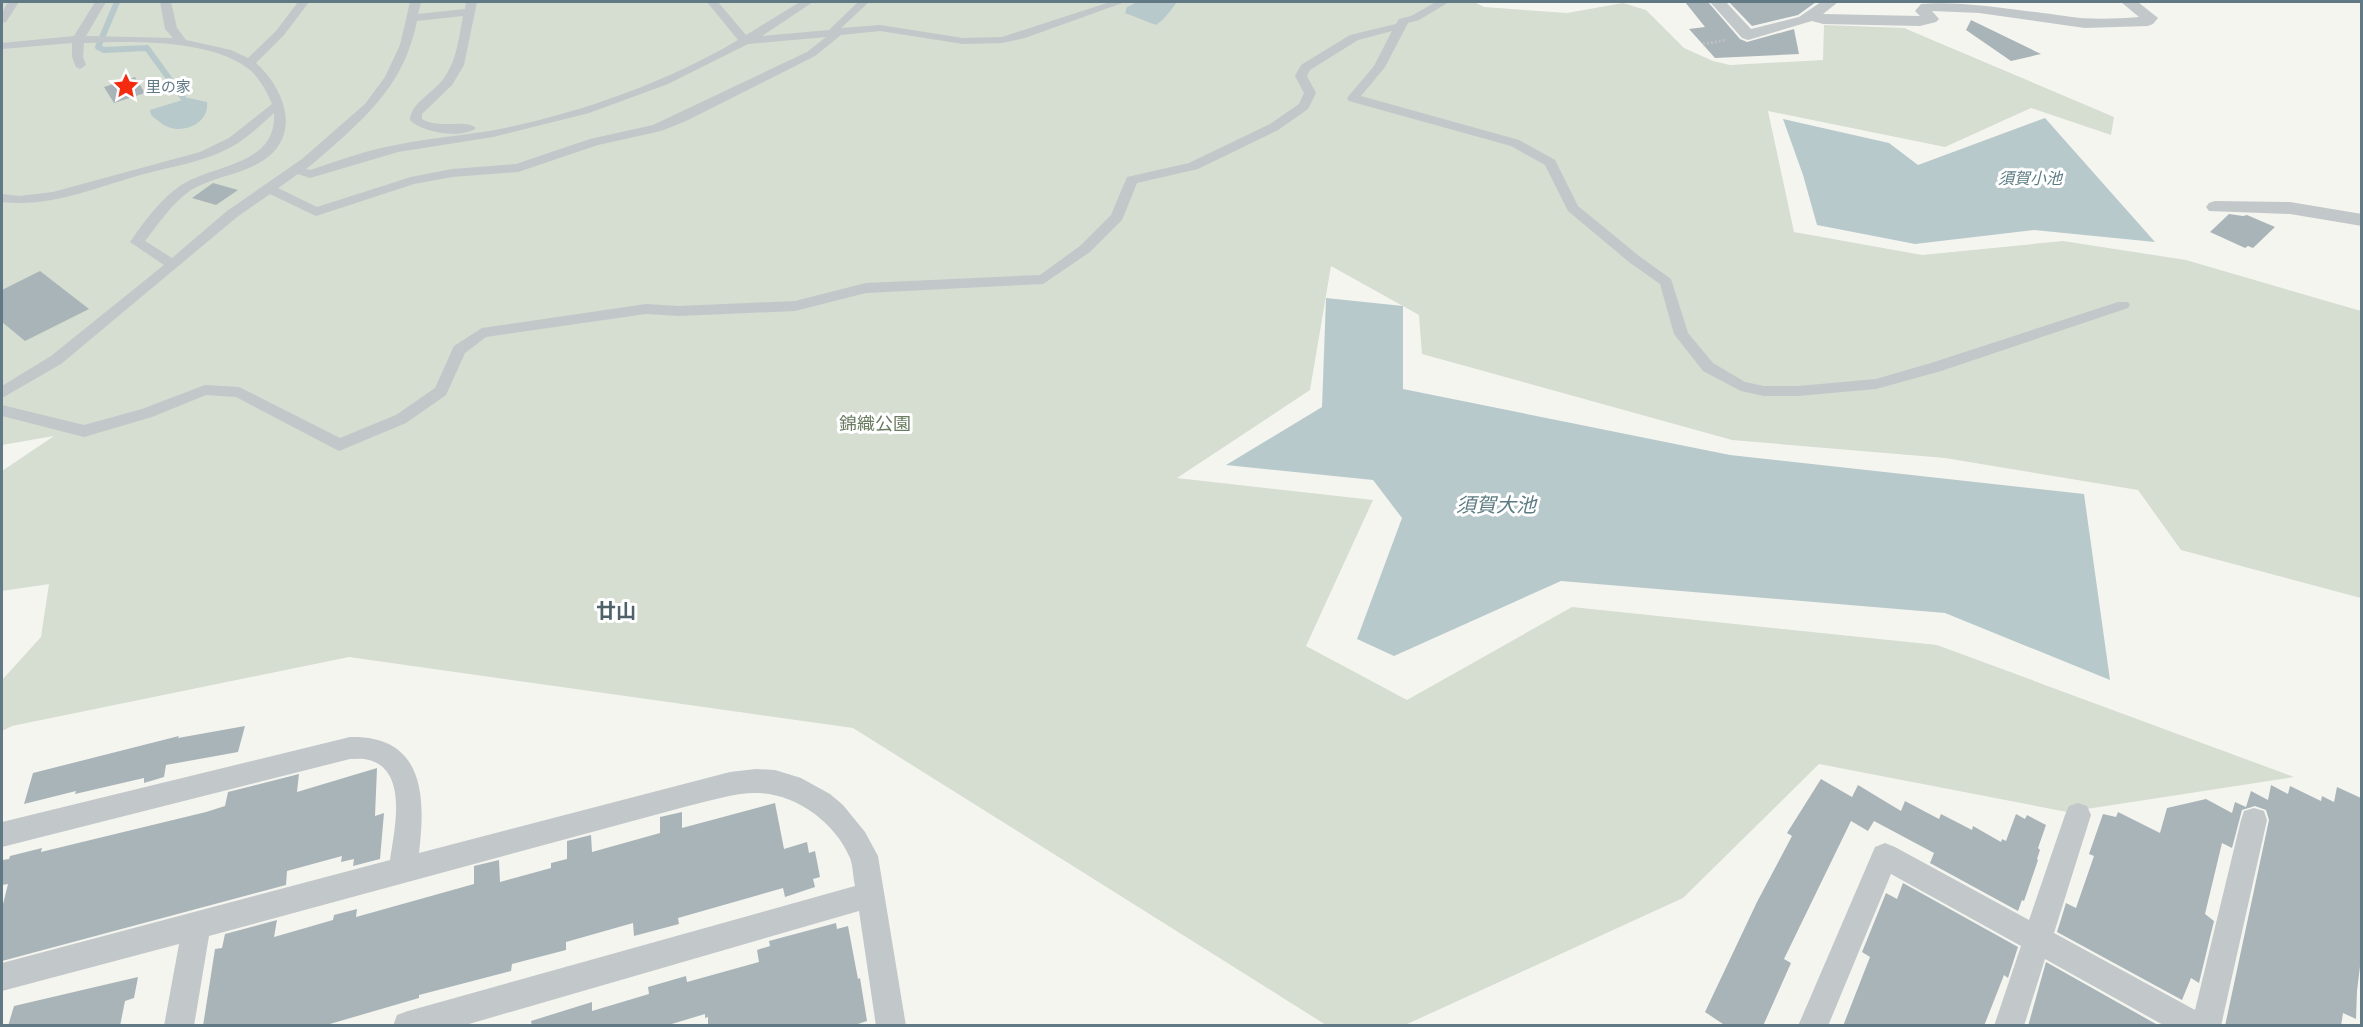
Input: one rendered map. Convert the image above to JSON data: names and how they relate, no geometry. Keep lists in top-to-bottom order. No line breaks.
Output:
{"districts":["廿山"],"water":["須賀小池","須賀大池"],"parks":["錦織公園"],"places":{"place":["里の家"]}}
